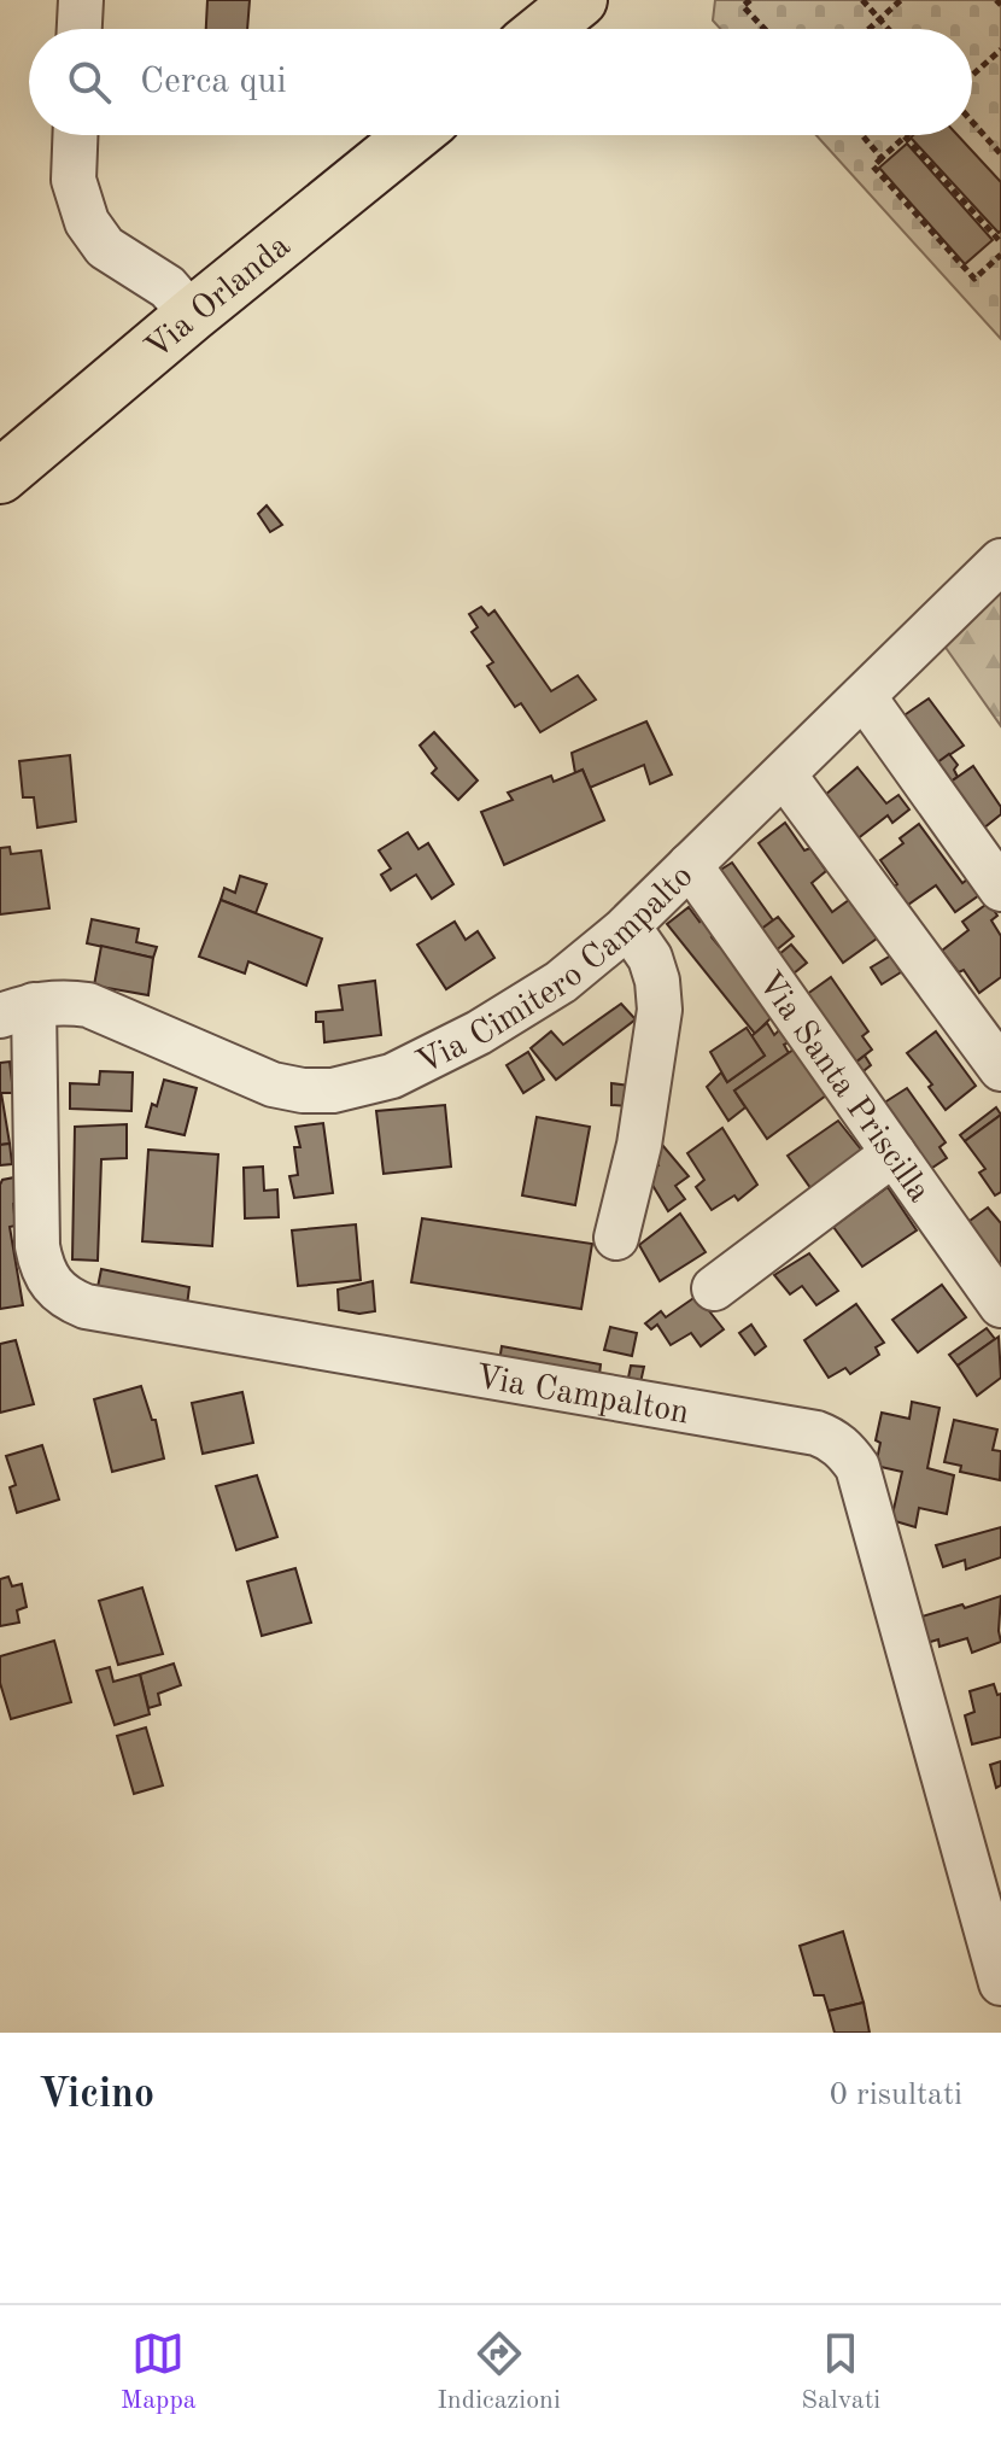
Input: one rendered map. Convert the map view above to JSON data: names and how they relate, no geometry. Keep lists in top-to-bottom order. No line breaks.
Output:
{"streets":{"main road":["Via Orlanda"],"street":["Via Cimitero Campalto","Via Santa Priscilla","Via Campalton"]},"crossings":[["Via Cimitero Campalto","Via Santa Priscilla"],["Via Cimitero Campalto","Via Campalton"]],"page":{"search":"Cerca qui","heading":["Vicino","0 risultati"],"nav":["Mappa","Indicazioni","Salvati"]}}
